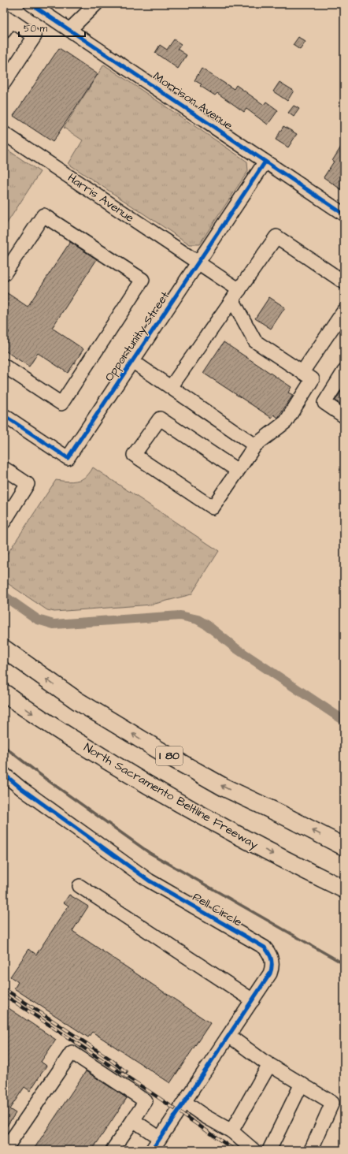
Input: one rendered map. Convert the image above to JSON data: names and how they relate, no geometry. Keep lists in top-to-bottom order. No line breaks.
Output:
{"streets":{"highway":["I 80","North Sacramento Beltline Freeway"],"street":["Morrison Avenue","Harris Avenue","Opportunity Street","Pell Circle"]},"crossings":[["Morrison Avenue","Opportunity Street"],["Harris Avenue","Opportunity Street"]],"scale_bar":"50 m"}
